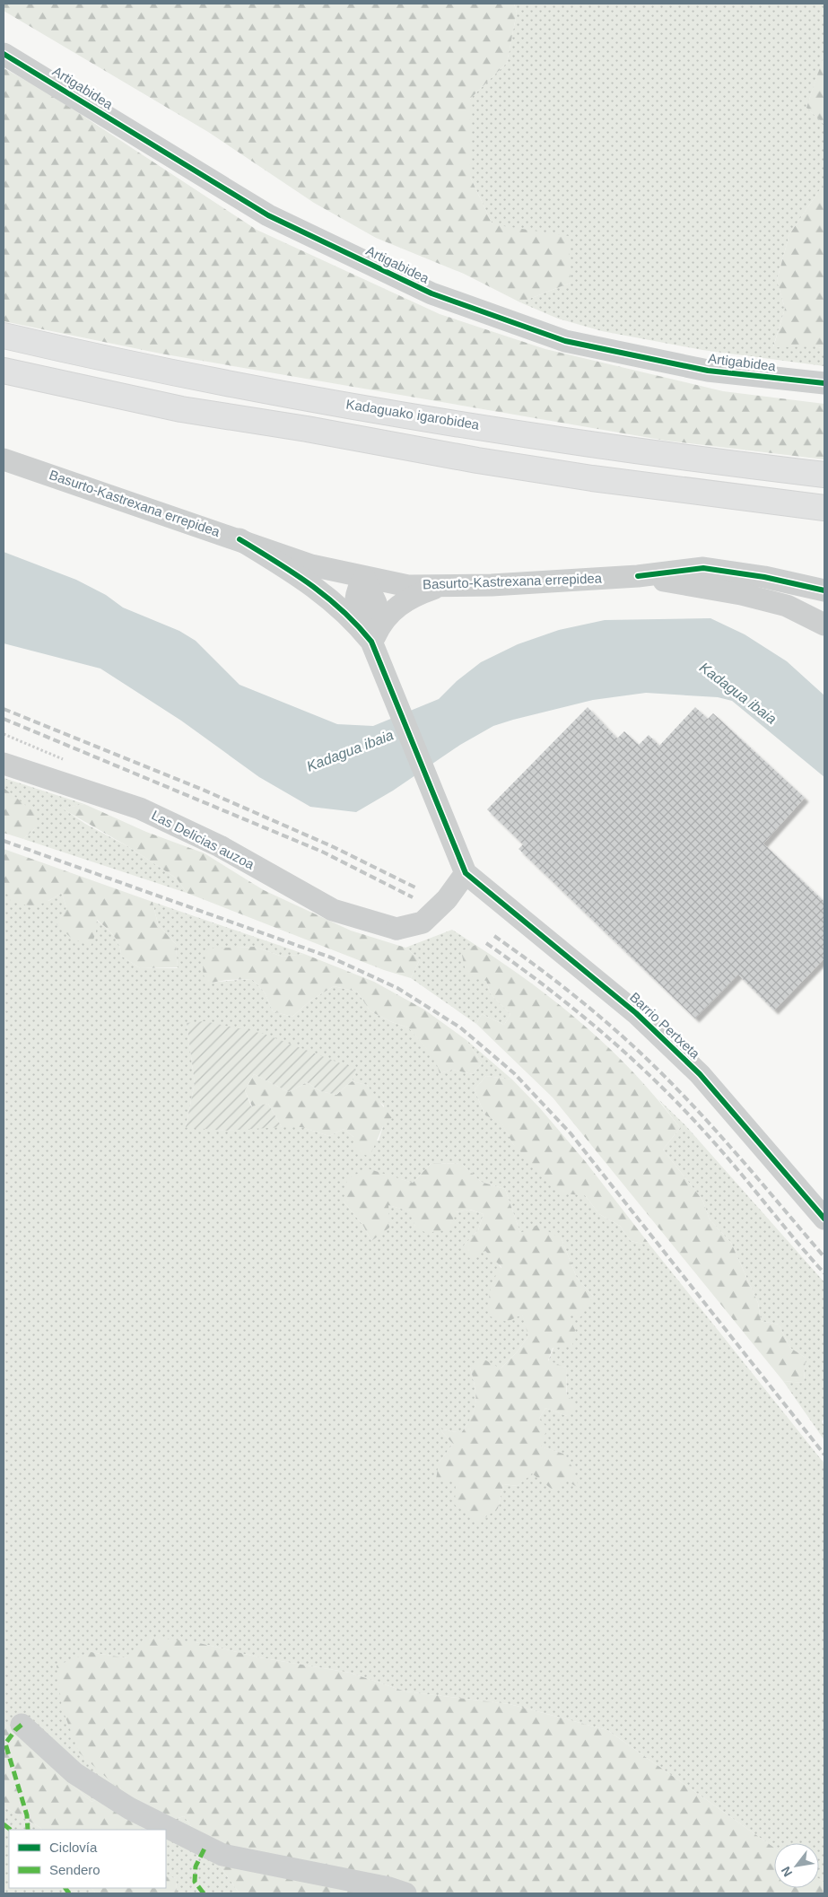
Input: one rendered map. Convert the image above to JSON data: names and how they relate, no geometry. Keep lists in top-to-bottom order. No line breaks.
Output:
{"streets":{"highway":["Kadaguako igarobidea"],"street":["Artigabidea","Basurto-Kastrexana errepidea","Las Delicias auzoa","Barrio Pertxeta"]},"crossings":[["Las Delicias auzoa","Barrio Pertxeta"]],"water":["Kadagua ibaia"],"legend":["Ciclovía","Sendero"],"north":"bottom left"}
